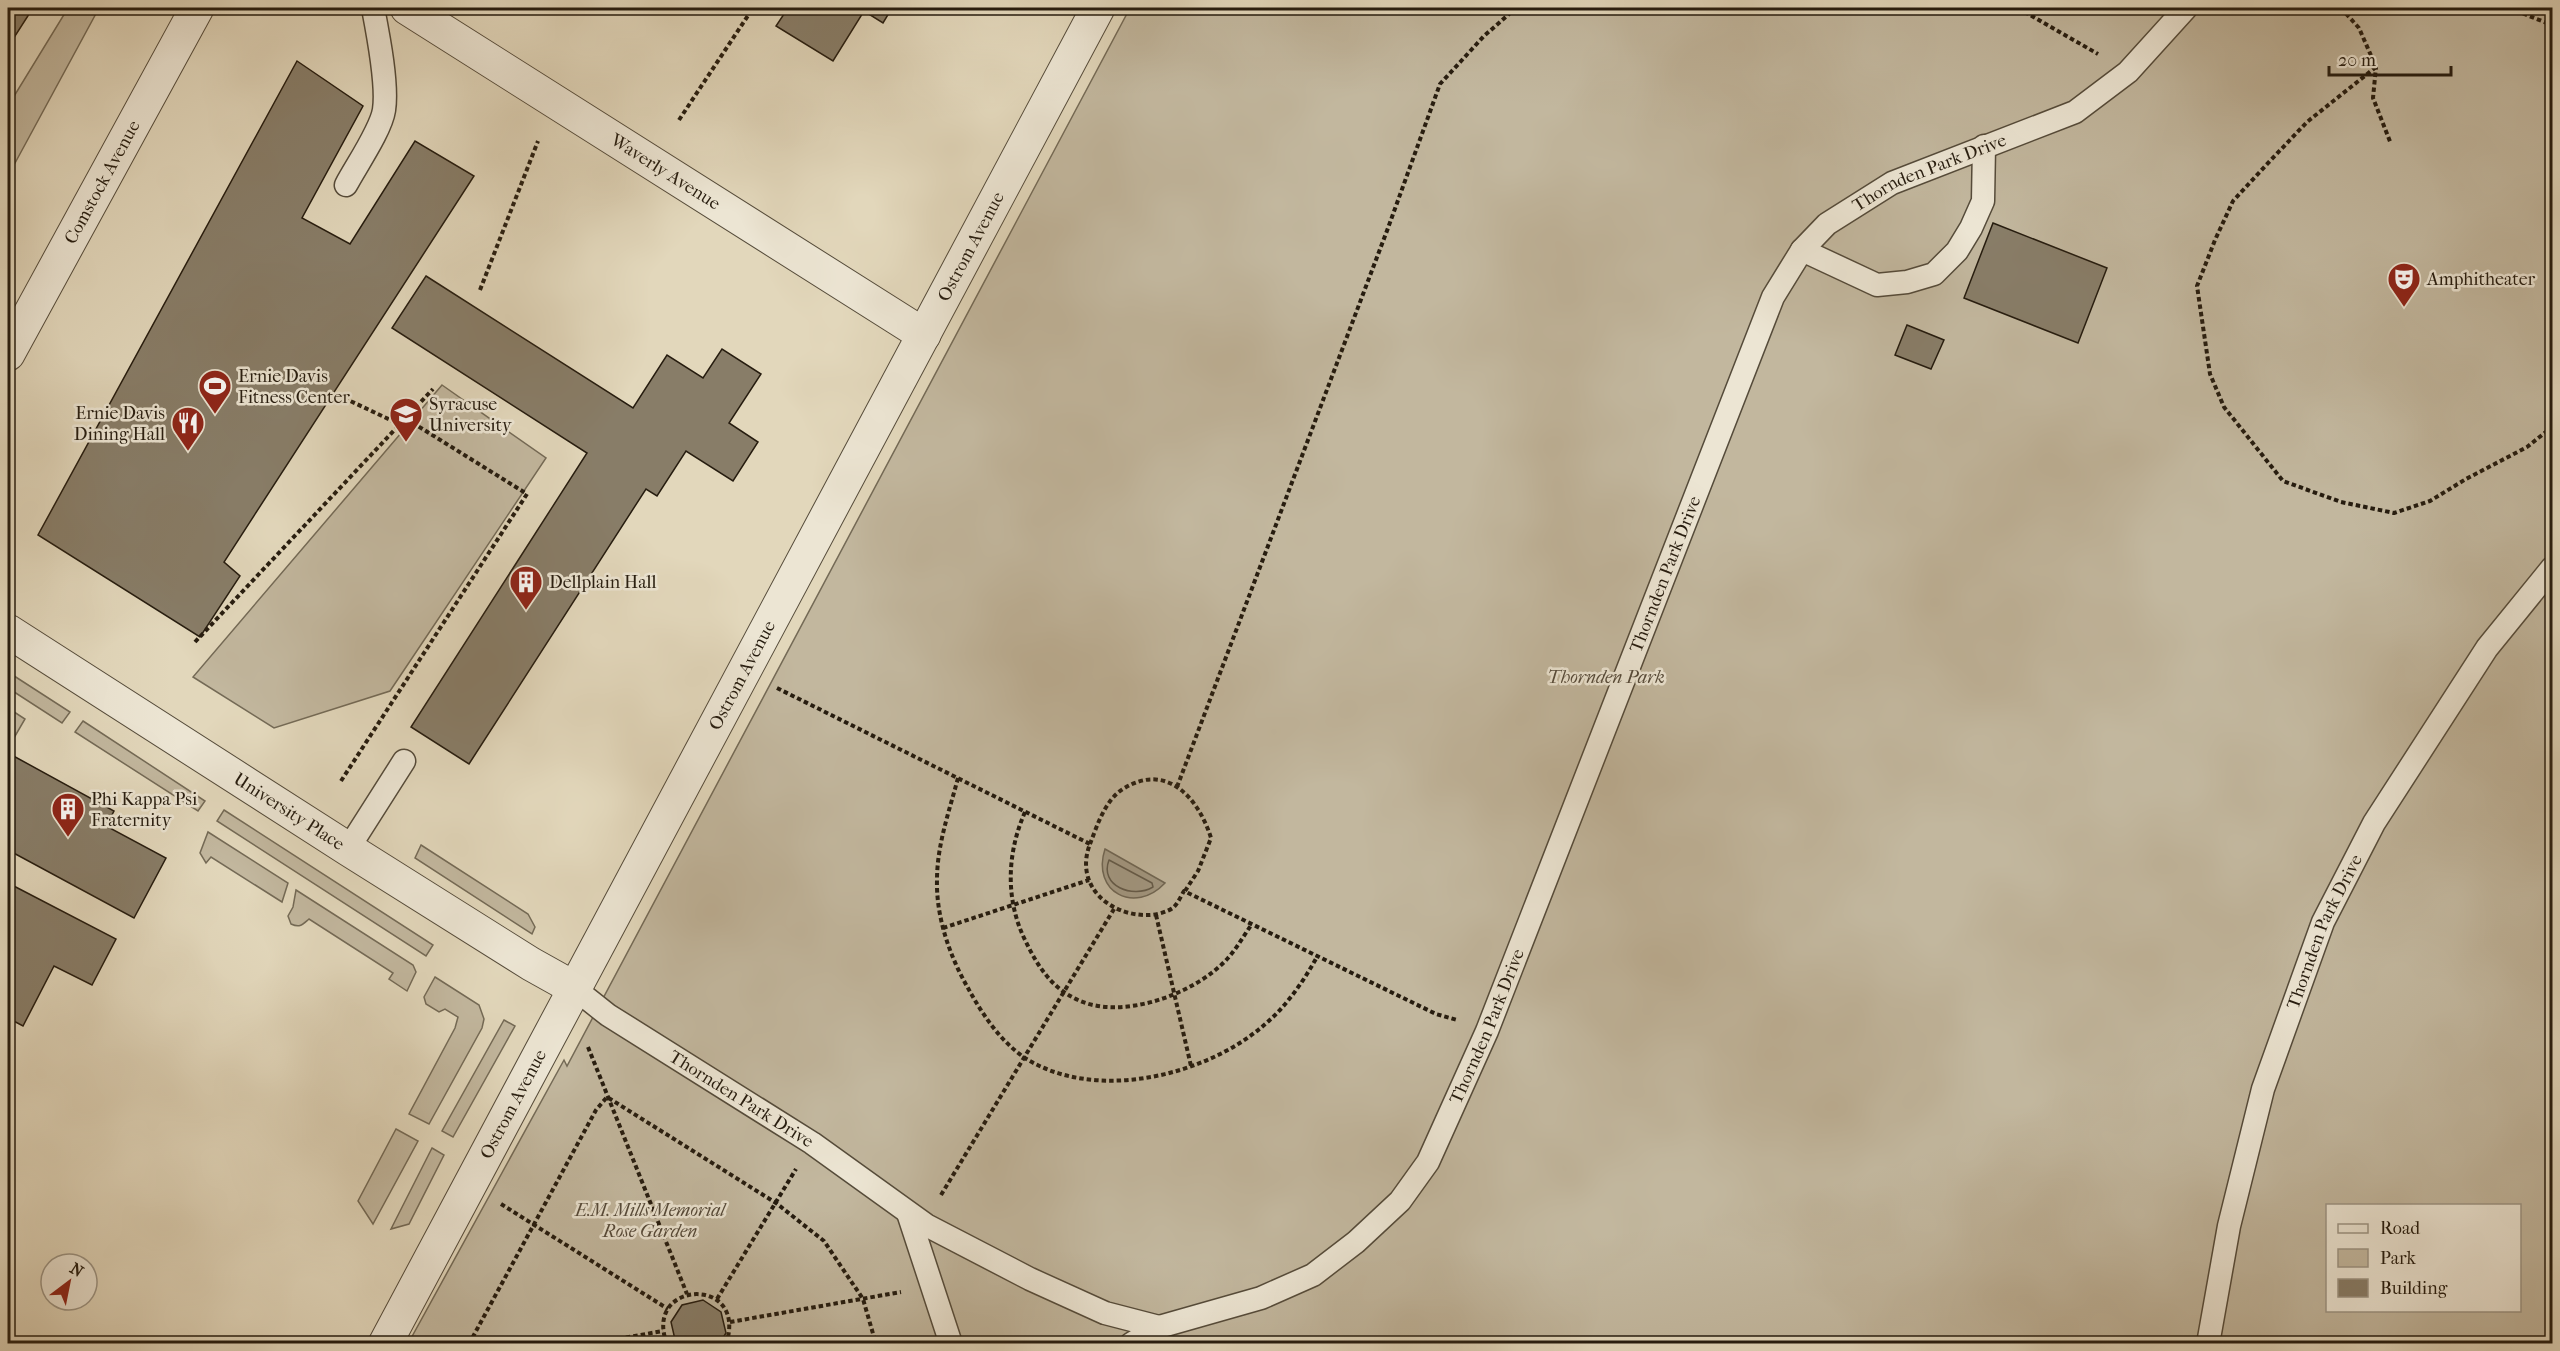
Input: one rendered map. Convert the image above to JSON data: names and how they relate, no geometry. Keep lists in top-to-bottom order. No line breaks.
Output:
{"streets":{"street":["Waverly Avenue","Comstock Avenue","Ostrom Avenue","University Place"],"lane":["Thornden Park Drive"]},"crossings":[["Waverly Avenue","Ostrom Avenue"],["Thornden Park Drive","Ostrom Avenue"],["Thornden Park Drive","University Place"],["Ostrom Avenue","University Place"]],"parks":["Thornden Park","E.M. Mills Memorial Rose Garden"],"places":{"theatre":["Amphitheater"],"sports":["Ernie Davis Fitness Center"],"school or university":["Syracuse University"],"restaurant":["Ernie Davis Dining Hall"],"building":["Dellplain Hall","Phi Kappa Psi Fraternity"]},"legend":["Road","Park","Building"],"scale_bar":"20 m","north":"top right"}
